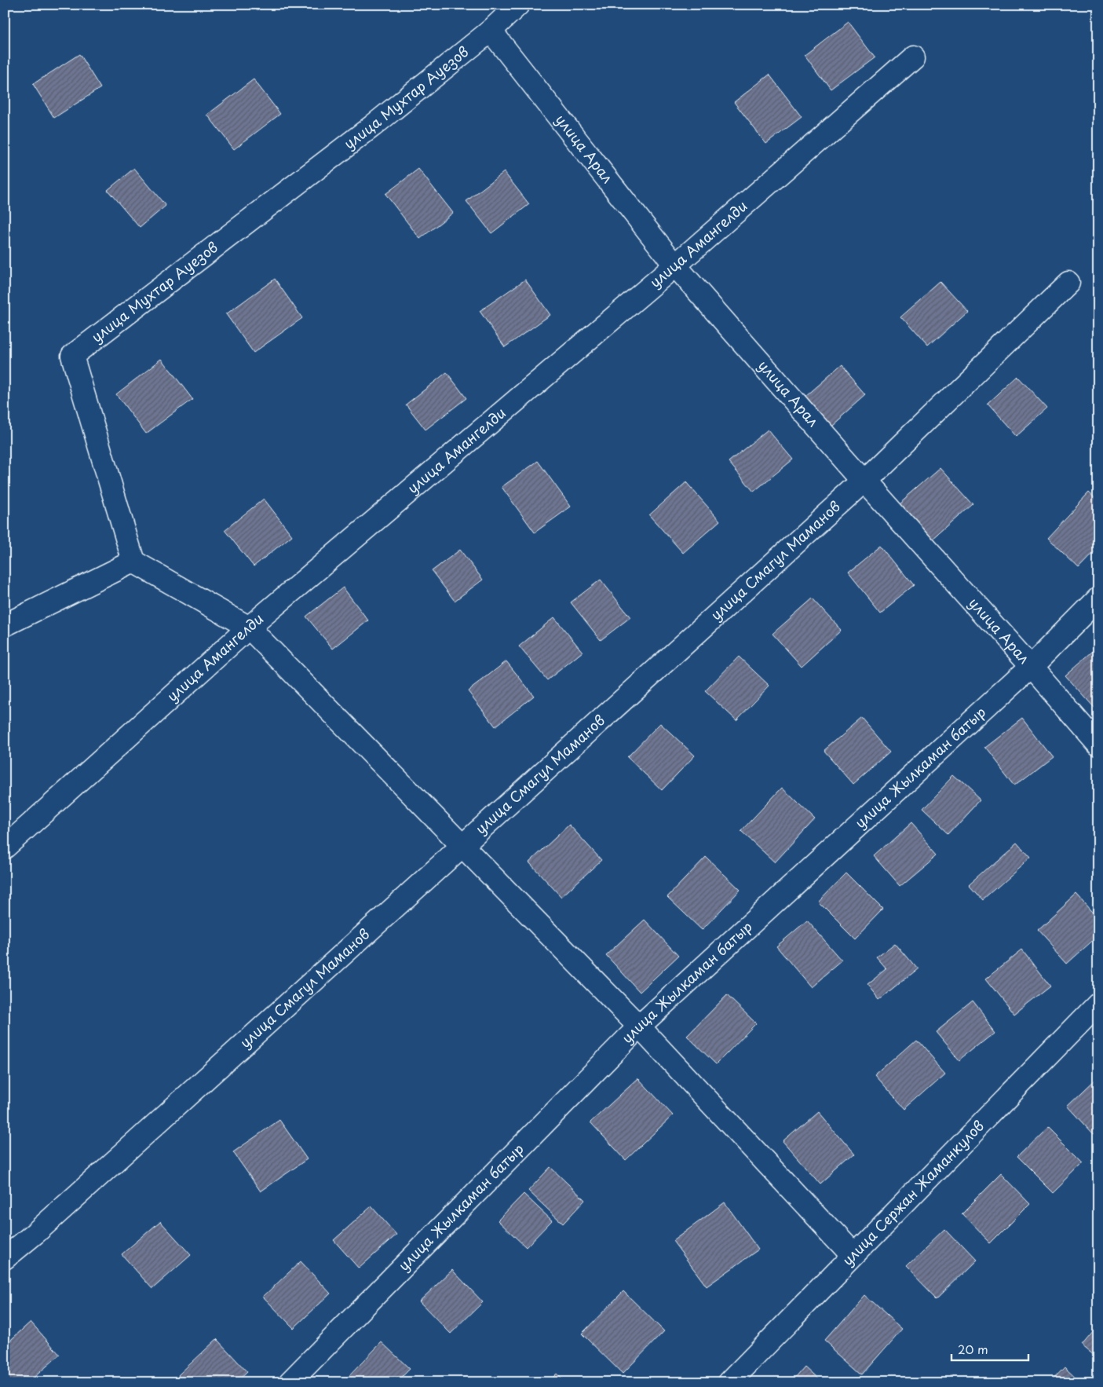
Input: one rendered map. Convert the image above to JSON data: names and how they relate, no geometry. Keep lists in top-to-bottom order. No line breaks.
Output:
{"streets":{"street":["улица Мухтар Ауезов","улица Арал","улица Амангелди","улица Смагул Маманов","улица Жылкаман батыр","улица Сержан Жаманкулов"]},"crossings":[["улица Мухтар Ауезов","улица Арал"],["улица Арал","улица Амангелди"],["улица Арал","улица Смагул Маманов"],["улица Арал","улица Жылкаман батыр"]],"scale_bar":"20 m"}
